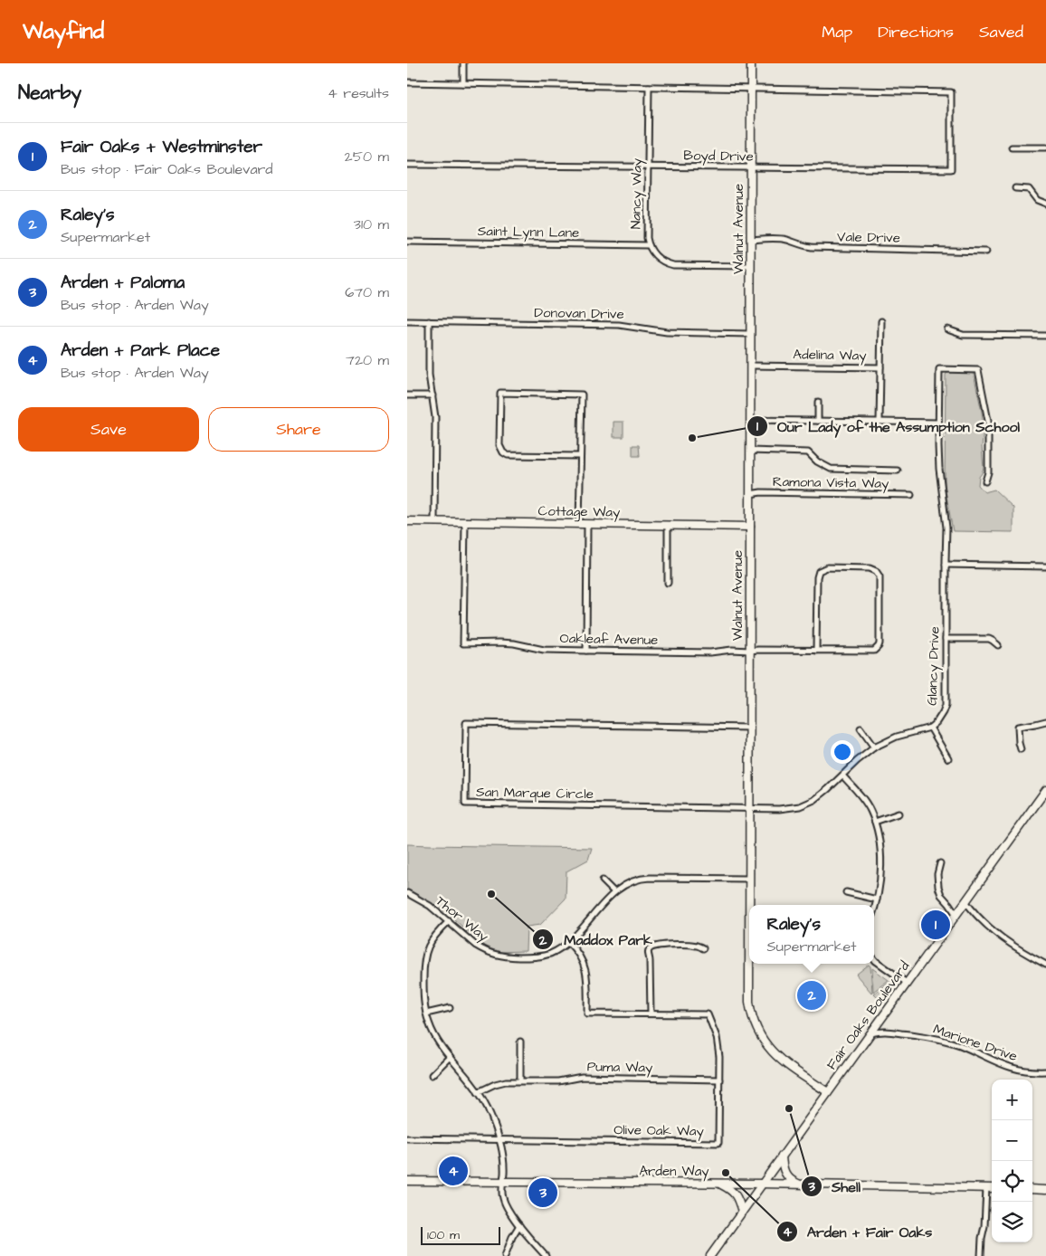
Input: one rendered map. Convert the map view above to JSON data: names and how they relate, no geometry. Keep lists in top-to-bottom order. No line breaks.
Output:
{"streets":{"main road":["Walnut Avenue","Cottage Way","Fair Oaks Boulevard","Arden Way"],"street":["Boyd Drive","Nancy Way","Saint Lynn Lane","Vale Drive","Donovan Drive","Adelina Way","Ramona Vista Way","Oakleaf Avenue","Glancy Drive","San Marque Circle","Thor Way","Marione Drive","Puma Way","Olive Oak Way"]},"crossings":[["Boyd Drive","Nancy Way"],["Boyd Drive","Walnut Avenue"],["Nancy Way","Walnut Avenue"],["Nancy Way","Saint Lynn Lane"],["Walnut Avenue","Vale Drive"],["Walnut Avenue","Donovan Drive"],["Walnut Avenue","Adelina Way"],["Walnut Avenue","Ramona Vista Way"],["Walnut Avenue","Cottage Way"],["Walnut Avenue","Oakleaf Avenue"],["Walnut Avenue","San Marque Circle"],["Walnut Avenue","Thor Way"],["Walnut Avenue","Fair Oaks Boulevard"],["Cottage Way","Oakleaf Avenue"],["Thor Way","Olive Oak Way"],["Fair Oaks Boulevard","Marione Drive"],["Fair Oaks Boulevard","Arden Way"],["Puma Way","Olive Oak Way"]],"places":["Our Lady of the Assumption School","Maddox Park","Shell","Arden + Fair Oaks"],"scale_bar":"100 m","page":{"header":"Wayfind","nav":["Map","Directions","Saved"],"heading":["Nearby","4 results"],"list":[{"mark":"1","name":"Fair Oaks + Westminster","note":"Bus stop · Fair Oaks Boulevard","value":"250 m"},{"mark":"2","name":"Raley's","note":"Supermarket","value":"310 m"},{"mark":"3","name":"Arden + Paloma","note":"Bus stop · Arden Way","value":"670 m"},{"mark":"4","name":"Arden + Park Place","note":"Bus stop · Arden Way","value":"720 m"}],"buttons":["Save","Share"],"popup":["Raley's","Supermarket"],"pins":["1","2","4","3"],"map_buttons":["+","−"],"scale":"100 m"}}
